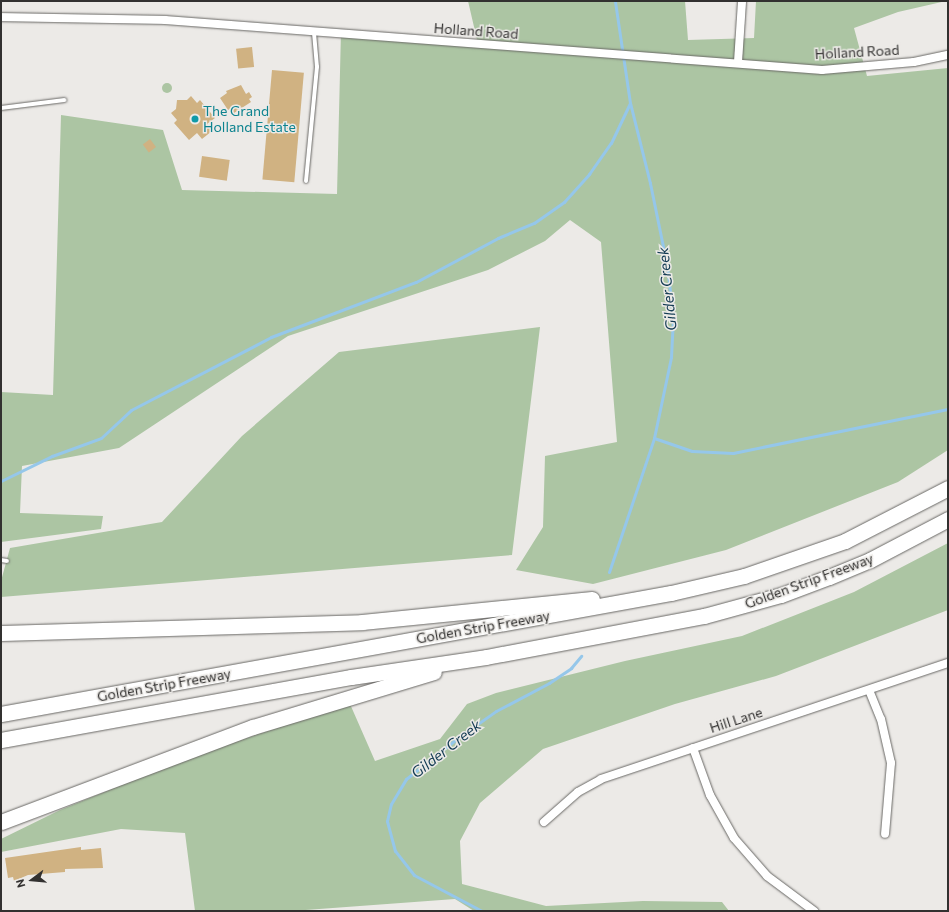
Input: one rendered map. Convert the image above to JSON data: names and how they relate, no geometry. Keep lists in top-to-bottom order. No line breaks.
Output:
{"streets":{"highway":["Golden Strip Freeway"],"street":["Holland Road","Hill Lane"]},"water":["Gilder Creek"],"places":["The Grand Holland Estate"],"north":"left"}
